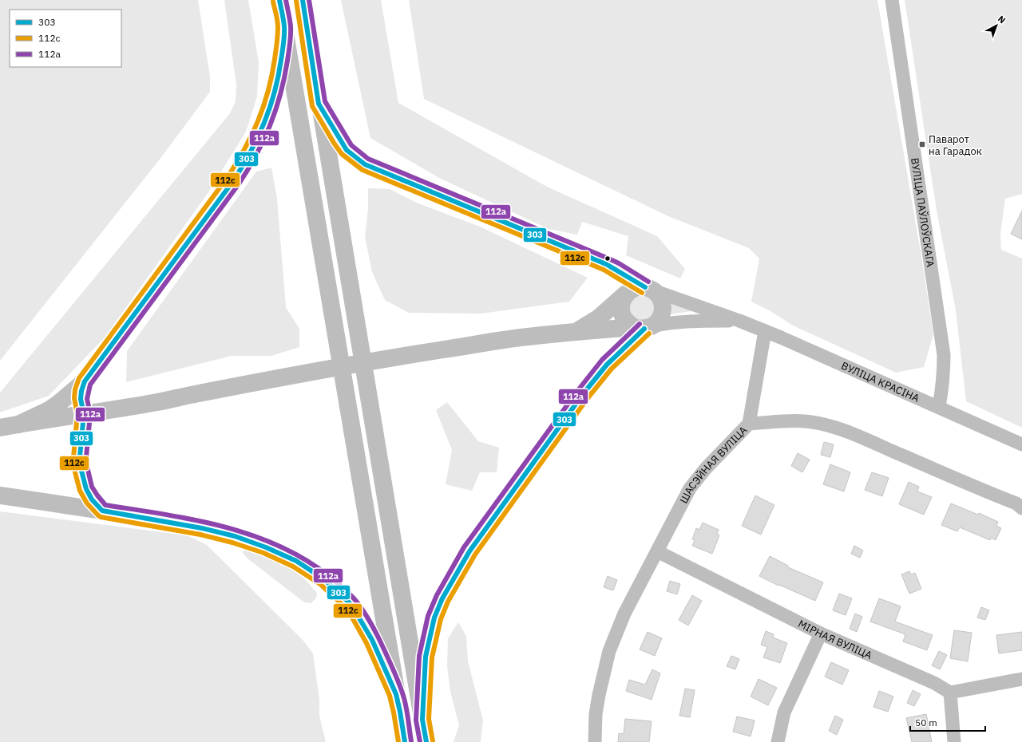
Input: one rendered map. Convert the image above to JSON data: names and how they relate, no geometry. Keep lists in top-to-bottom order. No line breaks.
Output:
{"streets":{"street":["ВУЛІЦА ПАЎЛОЎСКАГА","ВУЛІЦА КРАСІНА","ШАСЭЙНАЯ ВУЛІЦА","МІРНАЯ ВУЛІЦА"]},"crossings":[["ВУЛІЦА ПАЎЛОЎСКАГА","ВУЛІЦА КРАСІНА"],["ШАСЭЙНАЯ ВУЛІЦА","МІРНАЯ ВУЛІЦА"]],"places":{"transit":["Паварот на Гарадок"]},"lines":["transit line 303","transit line 112а","transit line 112с"],"legend":["303","112с","112а"],"scale_bar":"50 m","north":"top right"}
